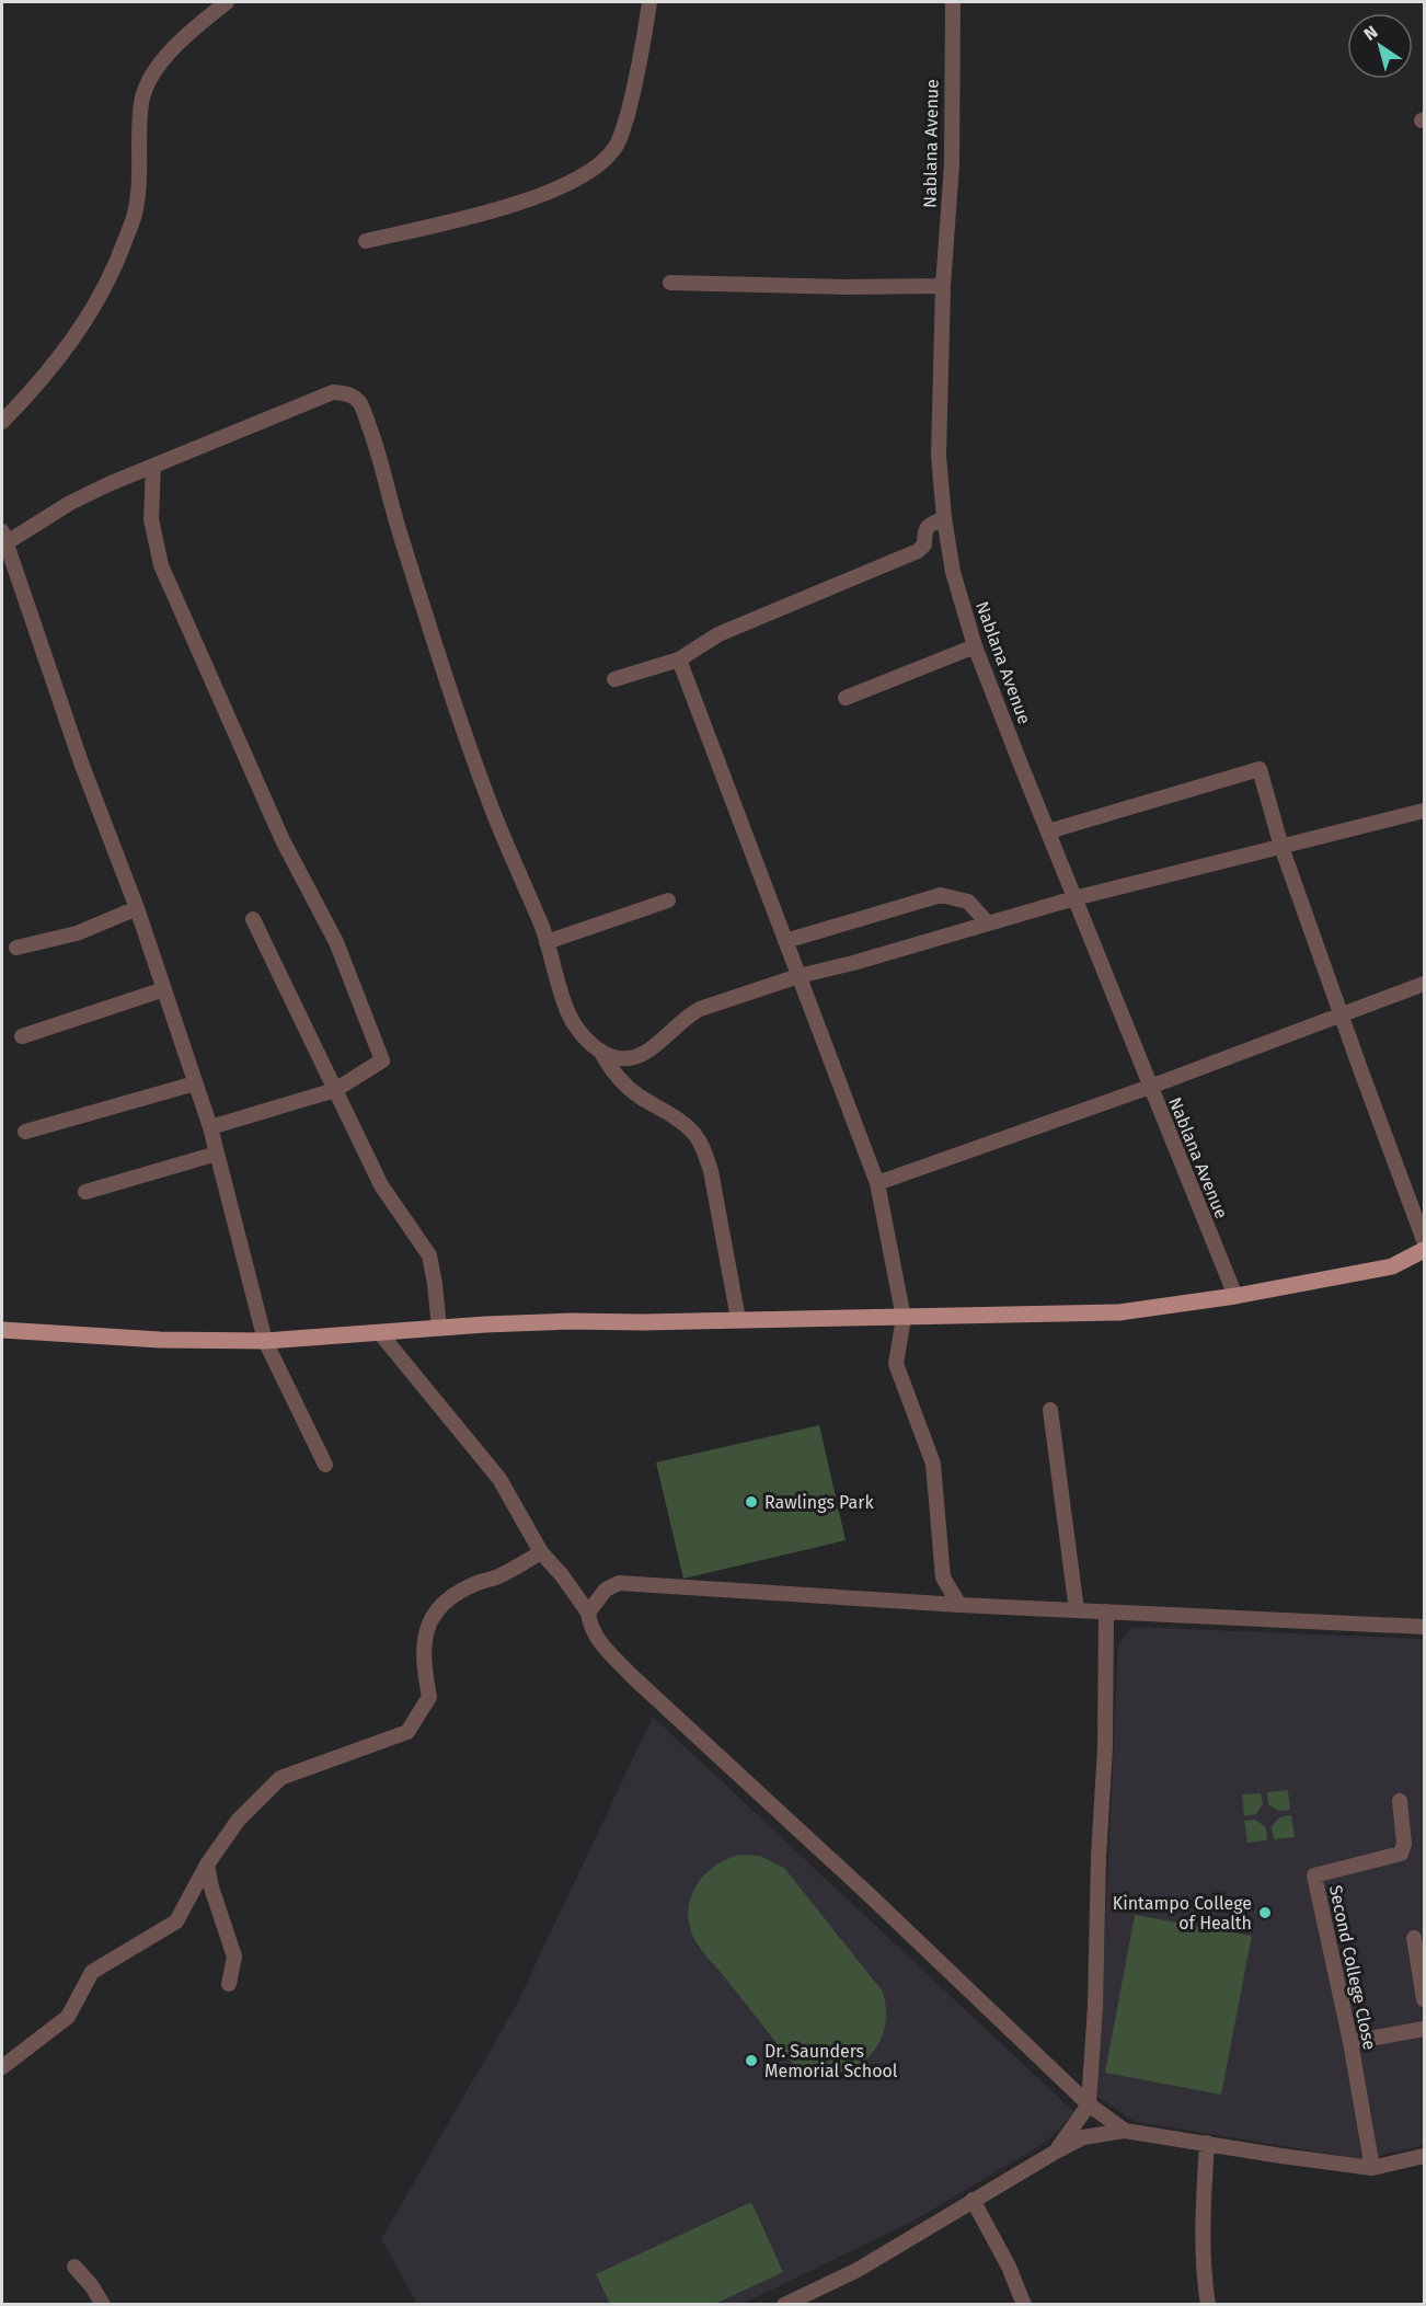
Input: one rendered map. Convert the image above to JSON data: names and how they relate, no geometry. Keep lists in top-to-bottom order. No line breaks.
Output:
{"streets":{"street":["Nablana Avenue","Second College Close"]},"places":["Rawlings Park","Kintampo College of Health","Dr. Saunders Memorial School"],"north":"top left"}
